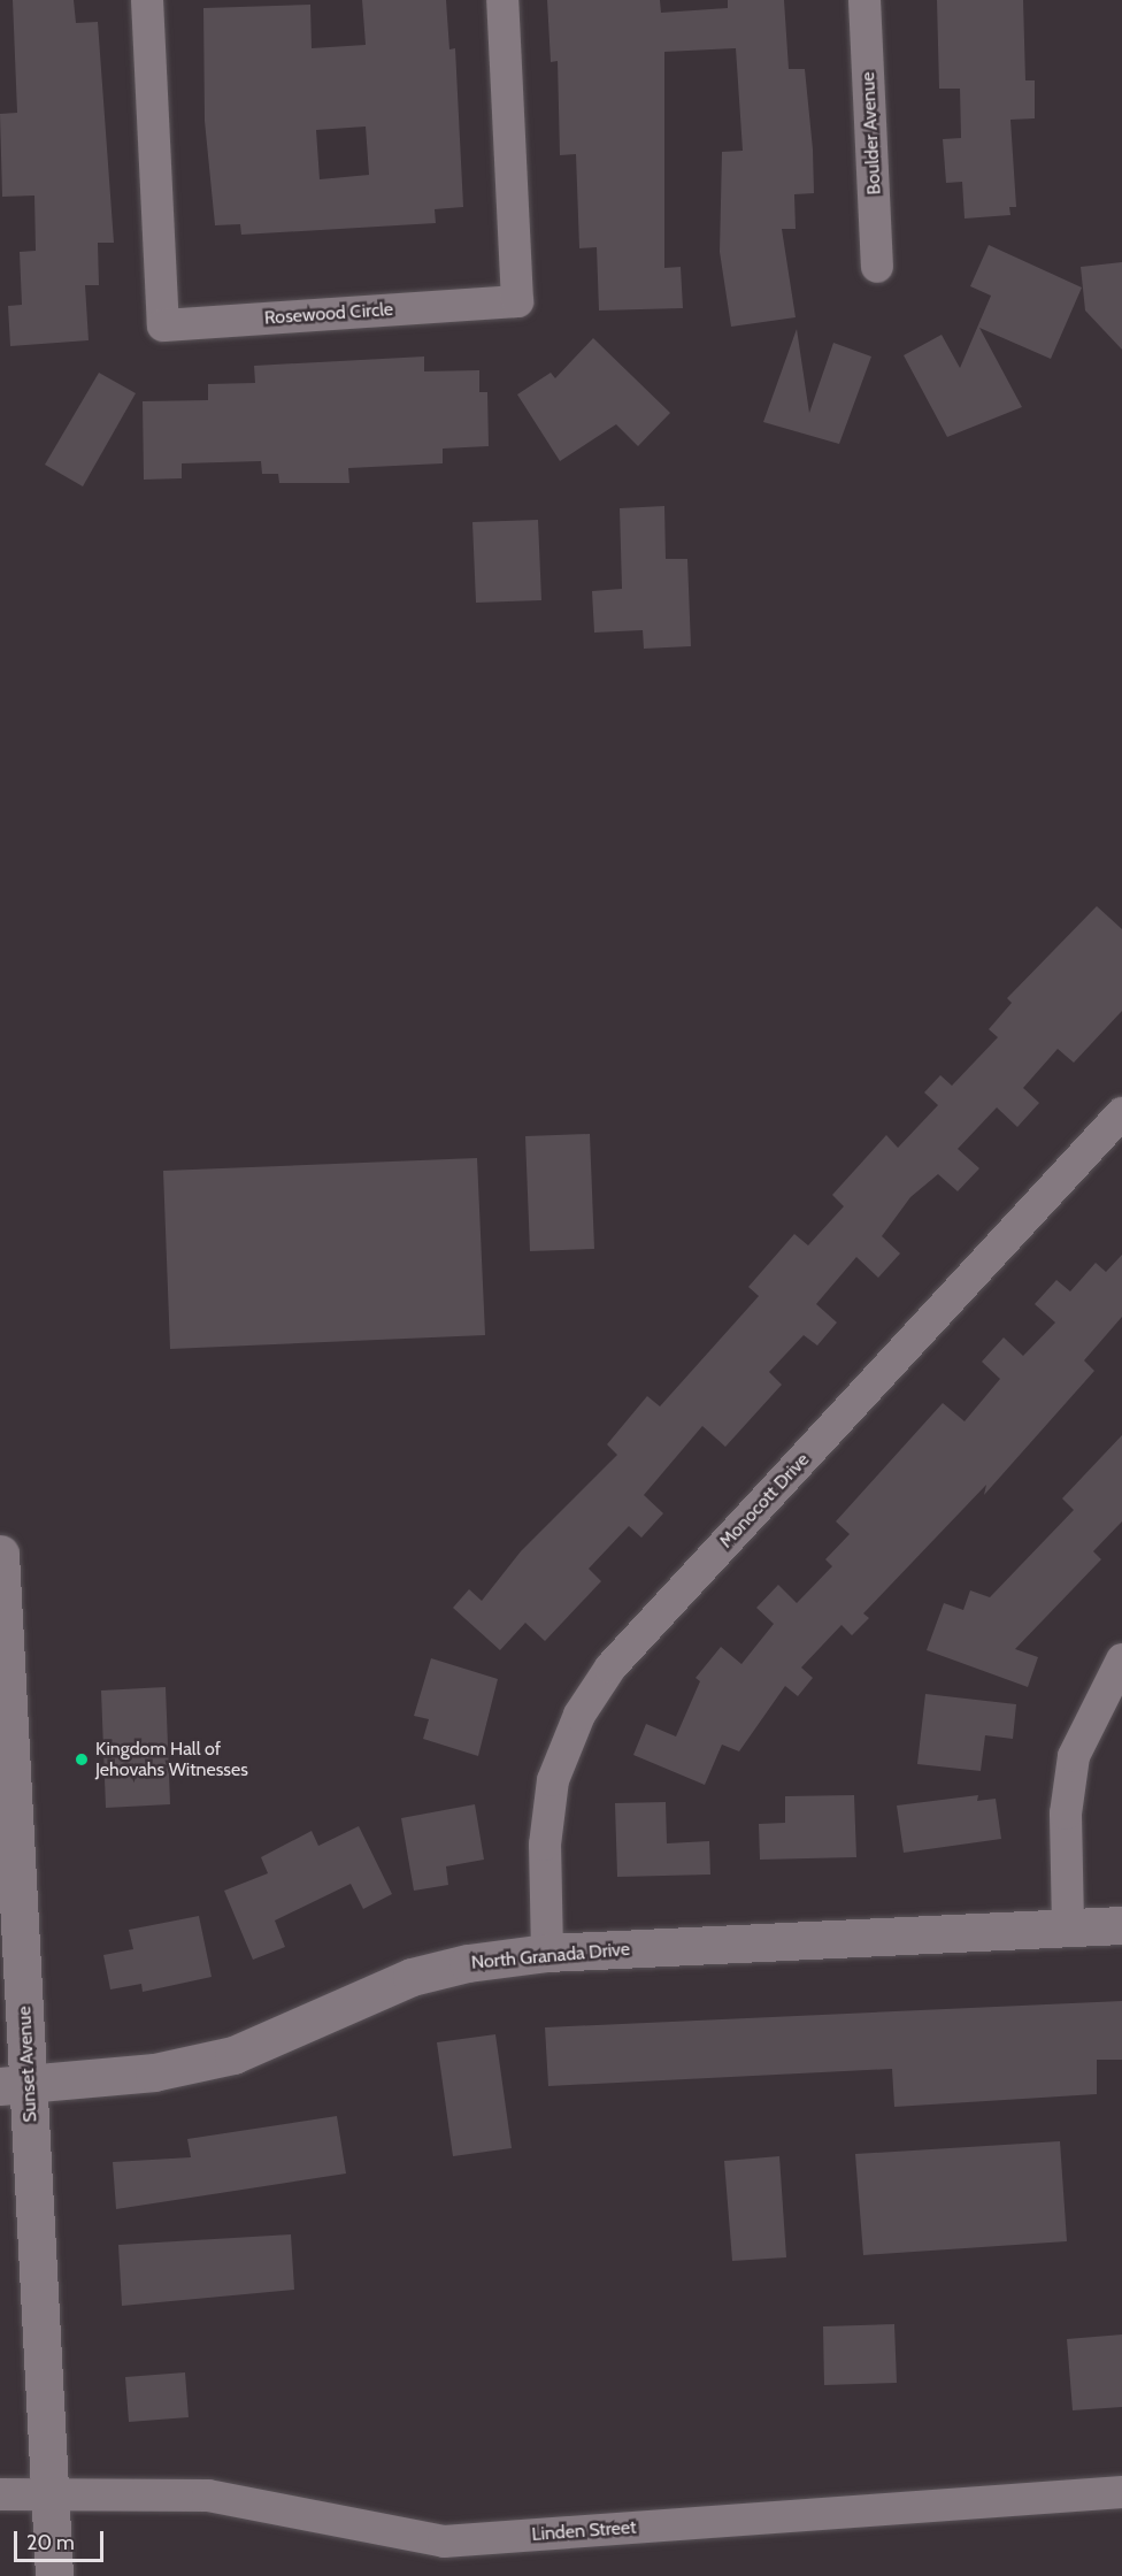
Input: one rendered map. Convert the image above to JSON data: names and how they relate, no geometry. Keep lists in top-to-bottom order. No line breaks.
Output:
{"streets":{"street":["Boulder Avenue","Rosewood Circle","Monocott Drive","North Granada Drive","Sunset Avenue","Linden Street"]},"crossings":[["Monocott Drive","North Granada Drive"],["North Granada Drive","Sunset Avenue"],["Sunset Avenue","Linden Street"]],"places":["Kingdom Hall of Jehovahs Witnesses"],"scale_bar":"20 m"}
